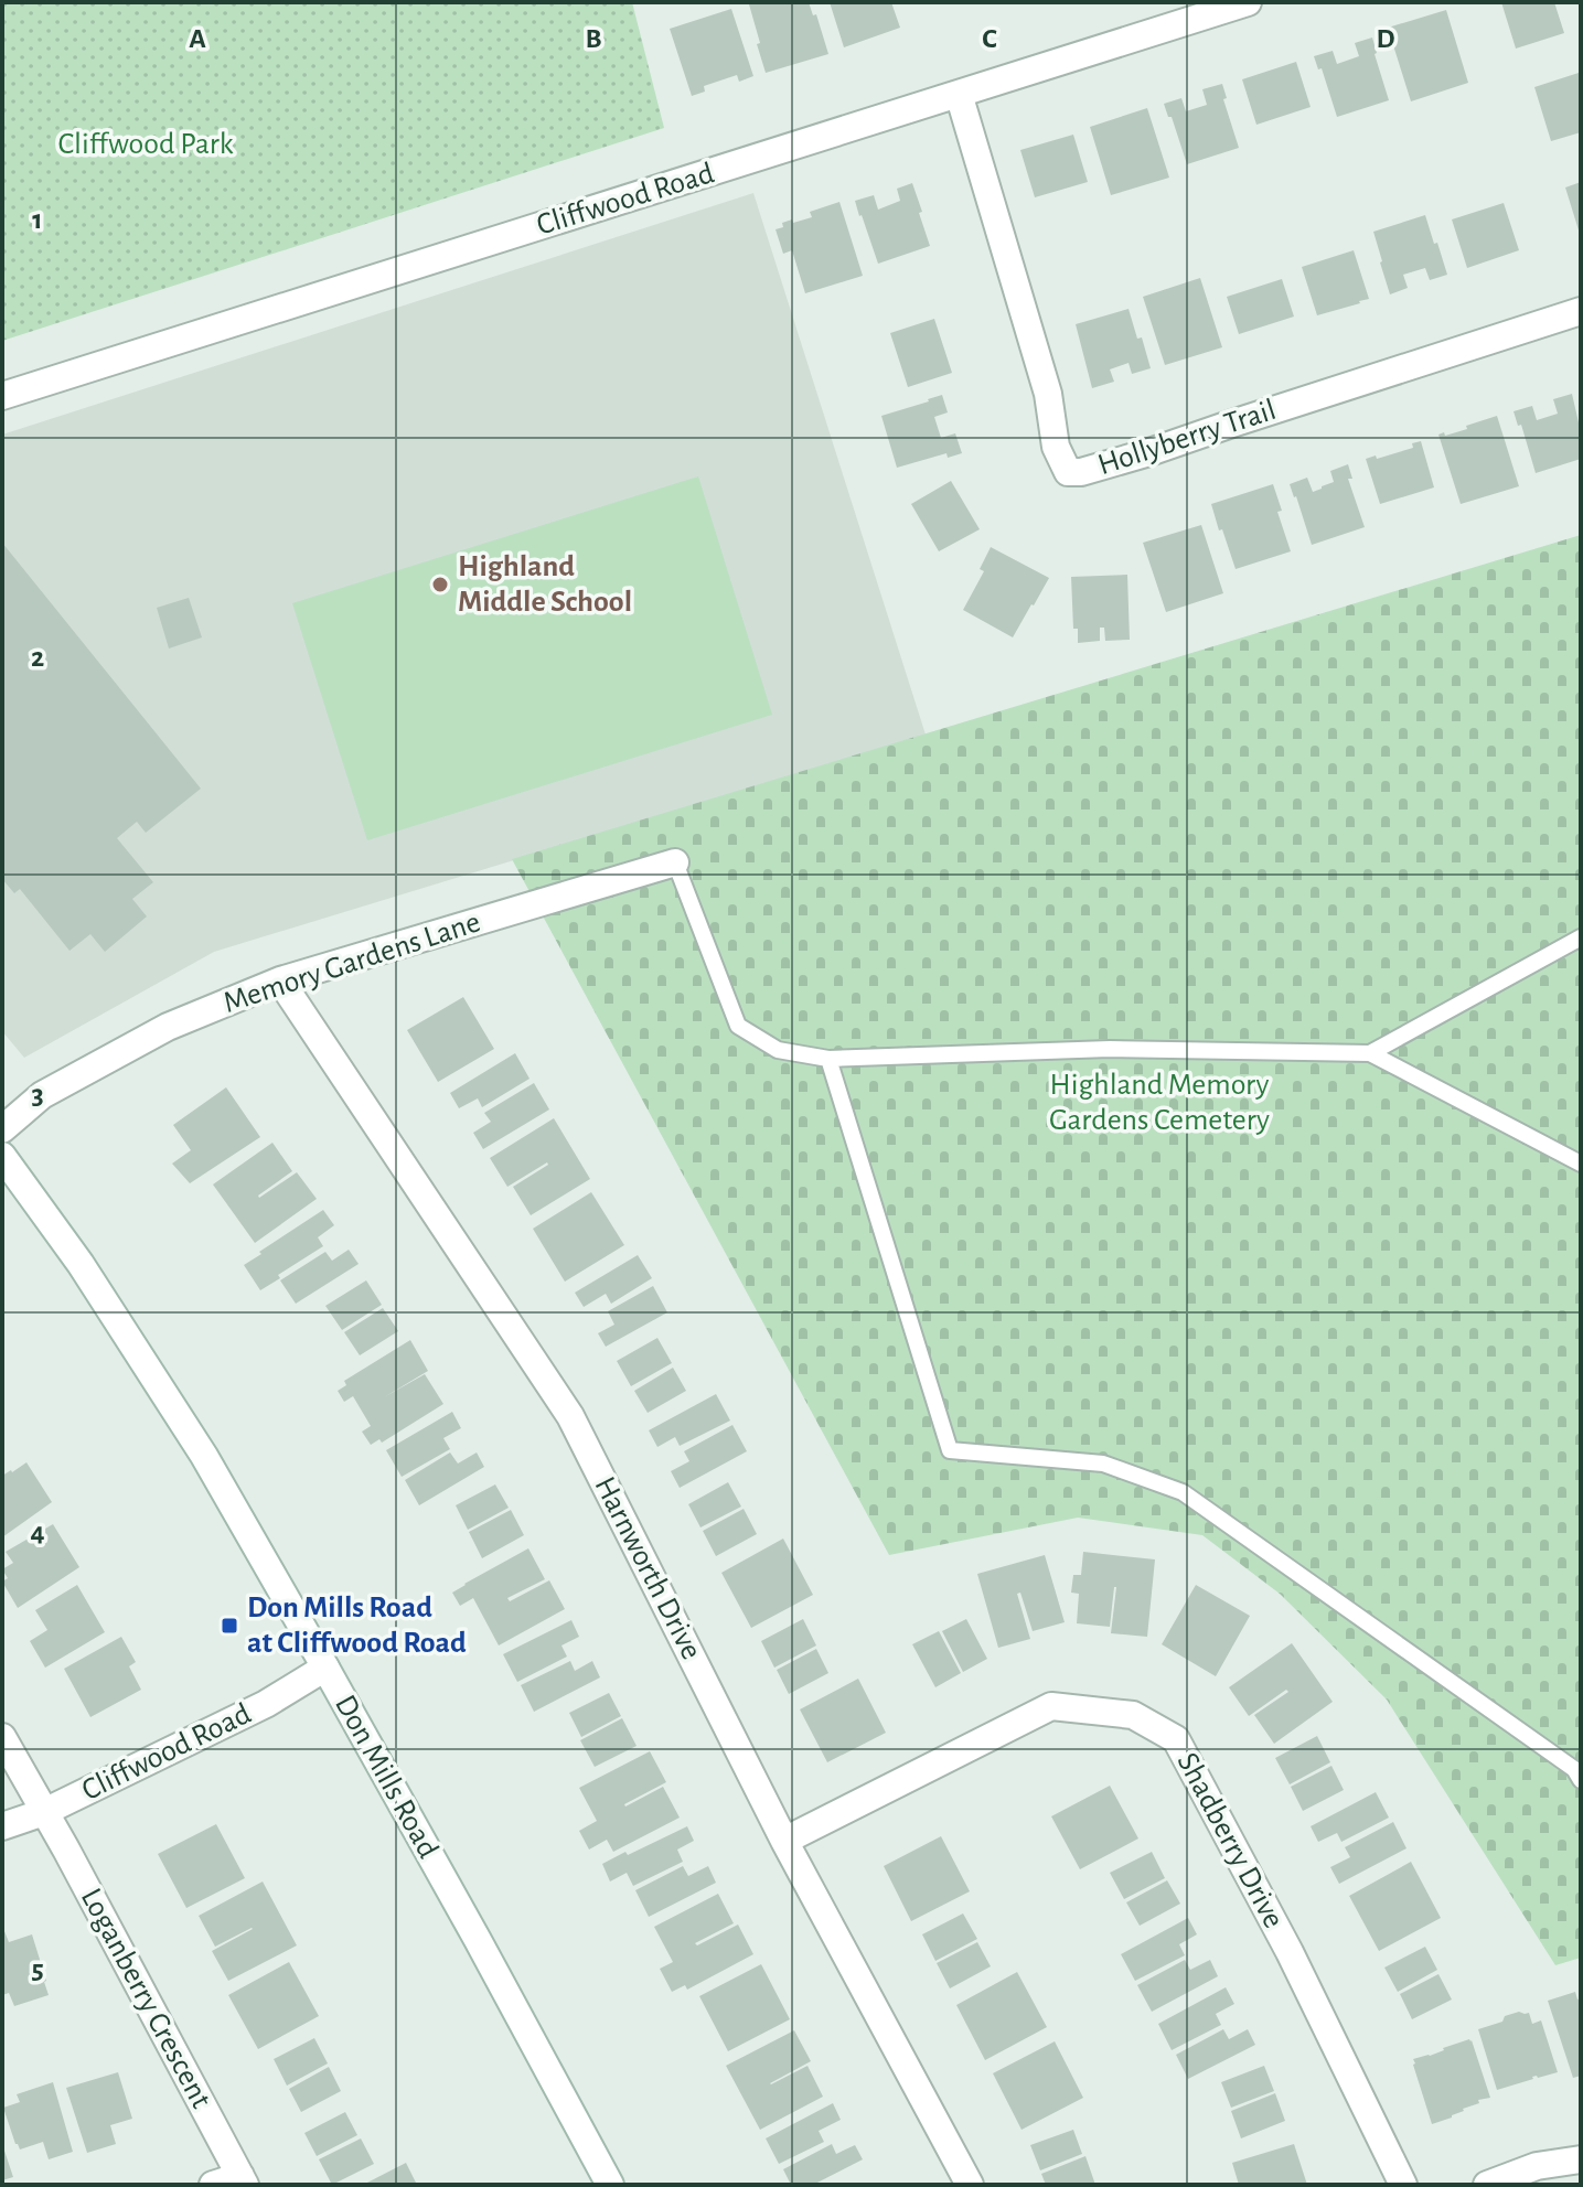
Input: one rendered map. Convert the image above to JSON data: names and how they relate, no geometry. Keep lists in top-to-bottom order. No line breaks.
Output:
{"streets":{"street":["Cliffwood Road","Hollyberry Trail","Memory Gardens Lane","Harnworth Drive","Don Mills Road","Shadberry Drive","Loganberry Crescent"]},"crossings":[["Cliffwood Road","Hollyberry Trail"],["Cliffwood Road","Don Mills Road"],["Cliffwood Road","Loganberry Crescent"],["Memory Gardens Lane","Harnworth Drive"],["Harnworth Drive","Shadberry Drive"]],"parks":["Cliffwood Park","Highland Memory Gardens Cemetery"],"places":{"other":["Highland Middle School"],"transit":["Don Mills Road at Cliffwood Road"]},"grid":{"columns":["A","B","C","D"],"rows":["1","2","3","4","5"]}}
